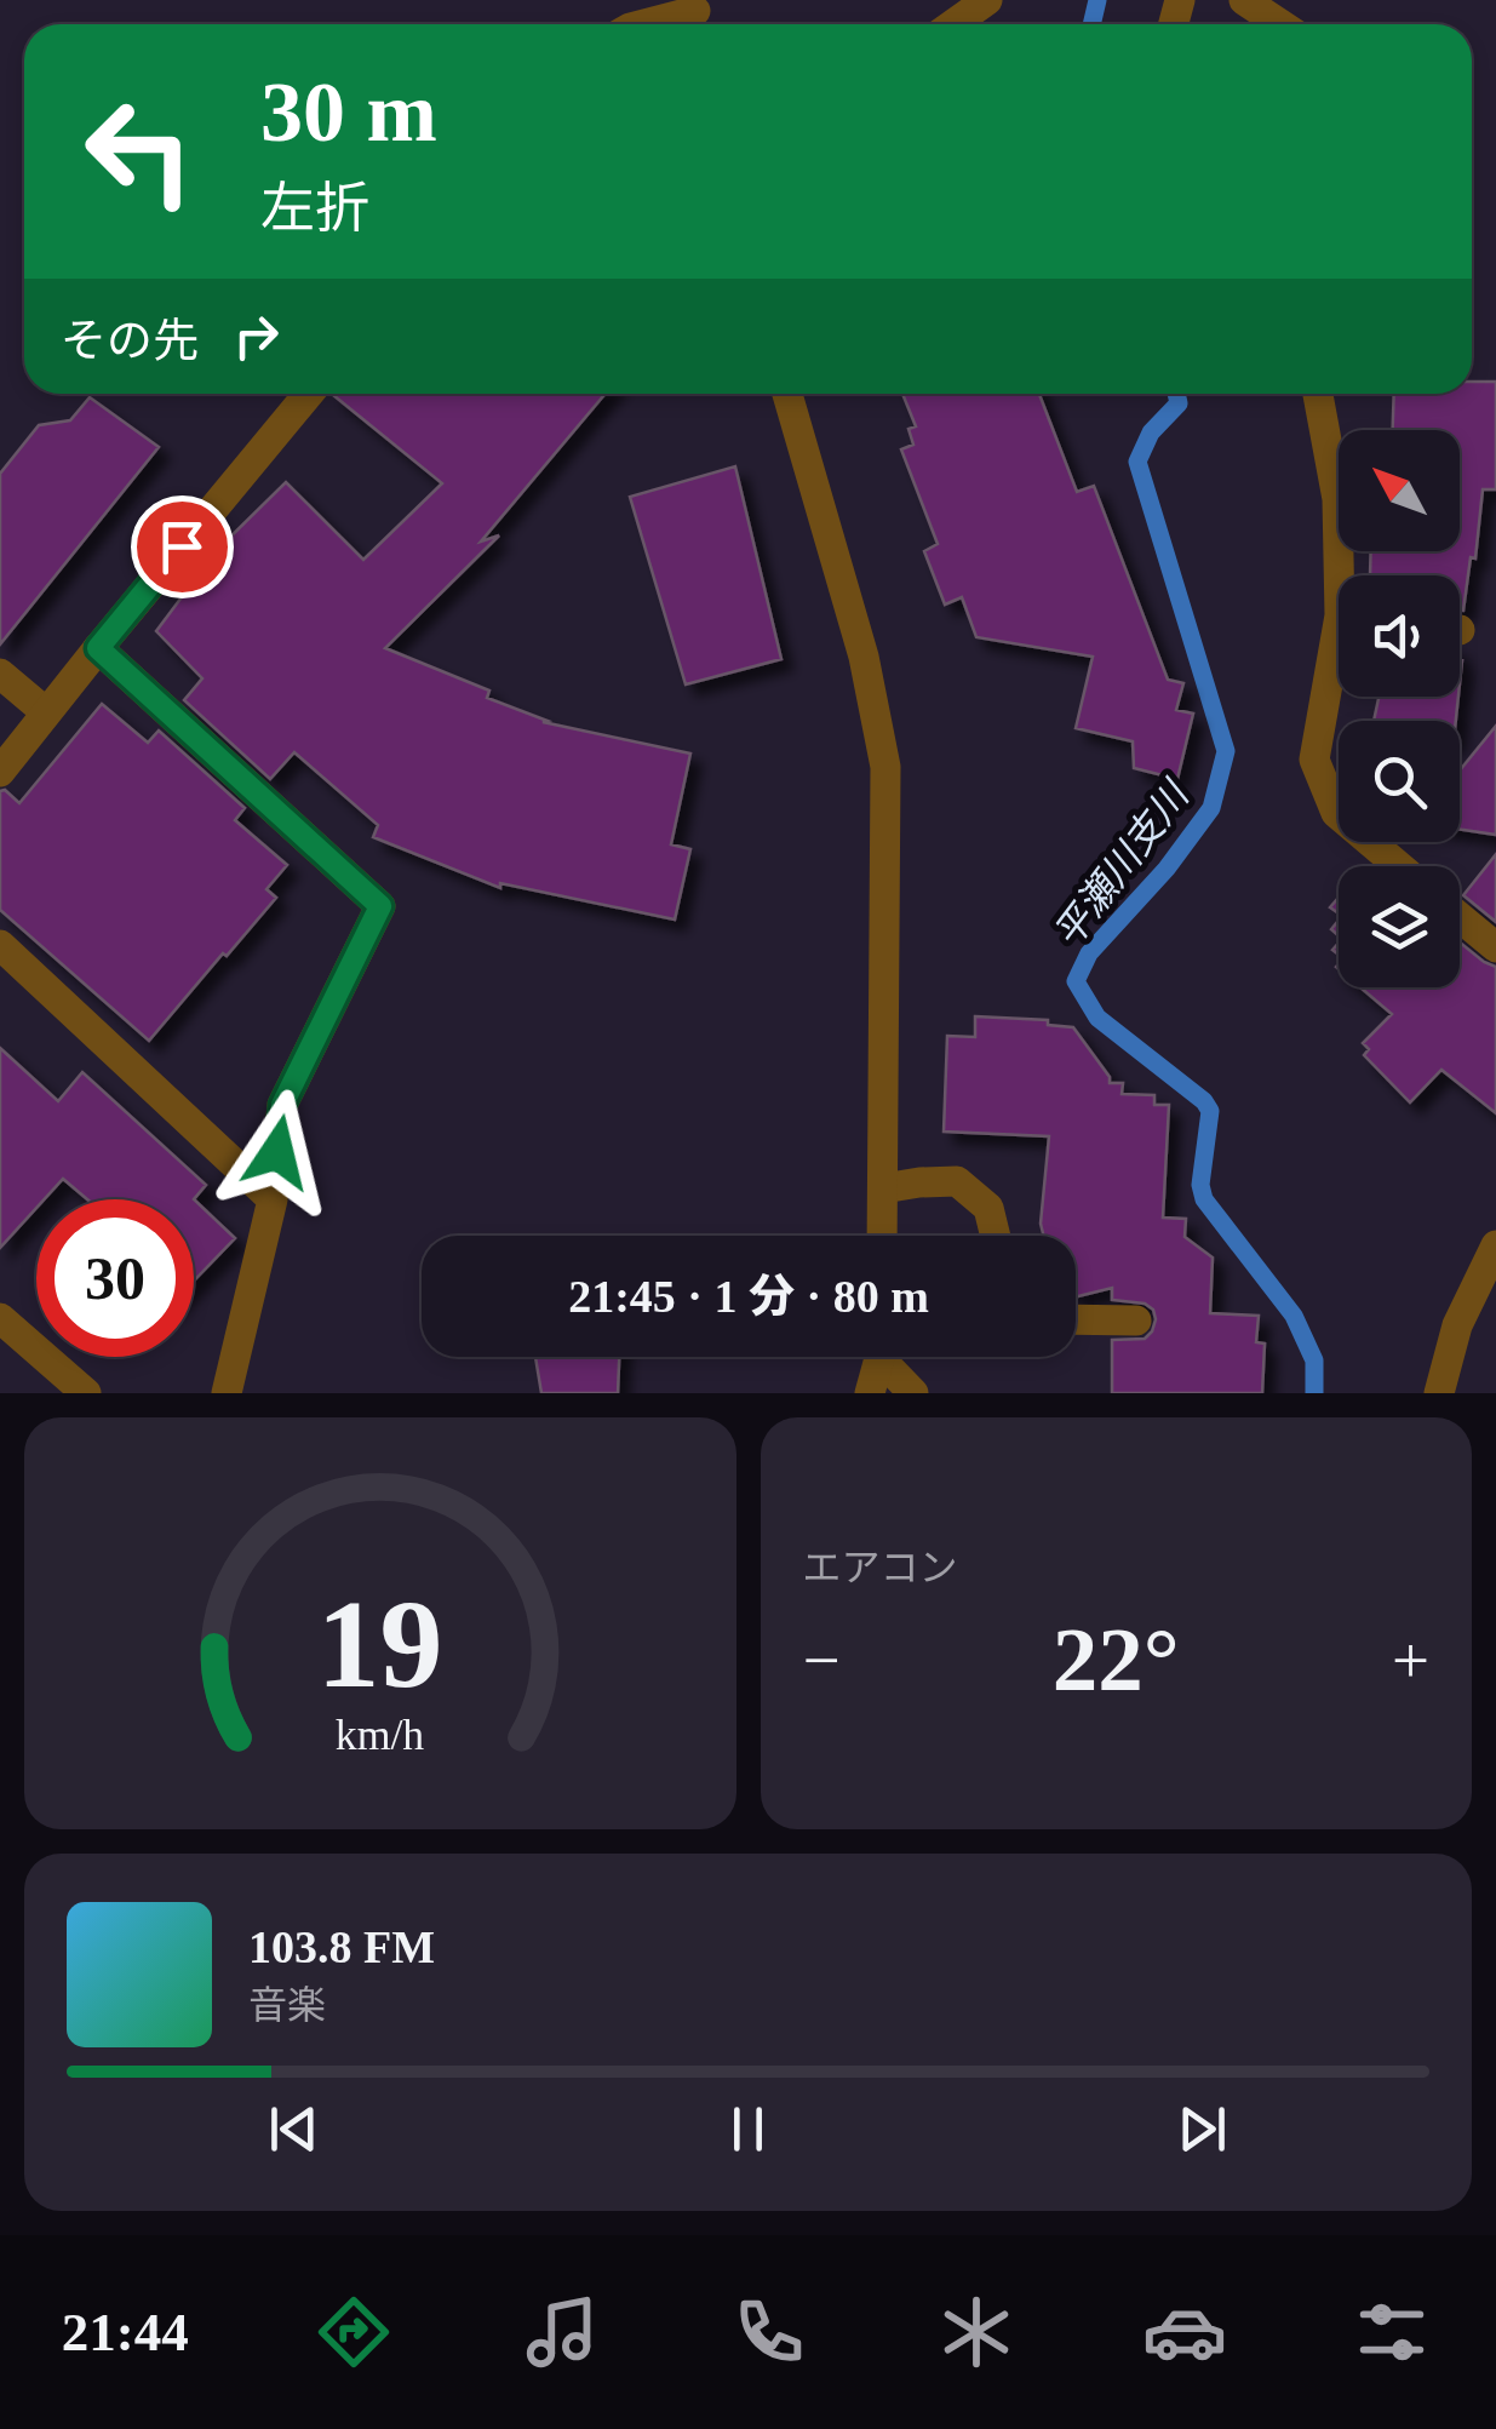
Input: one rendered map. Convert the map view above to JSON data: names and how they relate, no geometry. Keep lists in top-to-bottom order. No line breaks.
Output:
{"water":["平瀬川支川"],"north":"top left","page":{"turn":["30 m","左折"],"then":"その先","limit":"30","trip":"21:45 · 1 分 · 80 m","tile":"エアコン","heat":["−","22°","+"],"song":["103.8 FM","音楽"],"tabs":"21:44","gauge":["19","km/h"]}}
